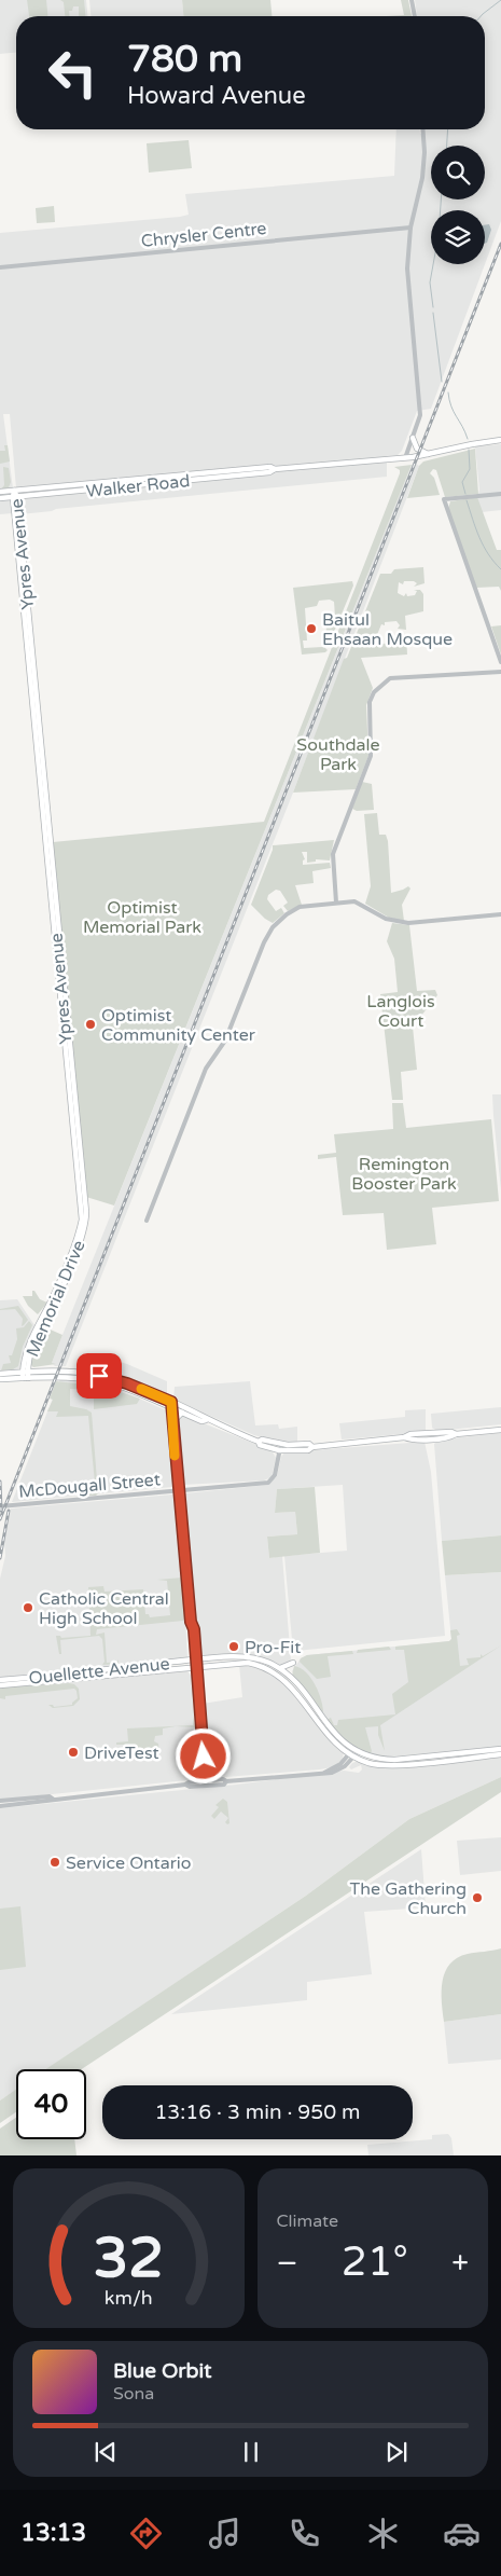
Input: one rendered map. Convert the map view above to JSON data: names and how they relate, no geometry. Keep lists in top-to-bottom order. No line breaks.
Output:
{"streets":{"main road":["Walker Road","Ypres Avenue","Memorial Drive","Ouellette Avenue"],"street":["Chrysler Centre","McDougall Street"]},"crossings":[["Walker Road","Ypres Avenue"],["Ypres Avenue","Memorial Drive"]],"parks":["Southdale Park","Optimist Memorial Park","Langlois Court","Remington Booster Park"],"places":["Baitul Ehsaan Mosque","Optimist Community Center","Catholic Central High School","Pro-Fit","DriveTest","Service Ontario","The Gathering Church"],"page":{"turn":["780 m","Howard Avenue"],"limit":"40","trip":"13:16 · 3 min · 950 m","tile":"Climate","heat":["−","21°","+"],"song":["Blue Orbit","Sona"],"tabs":"13:13","gauge":["32","km/h"]}}
